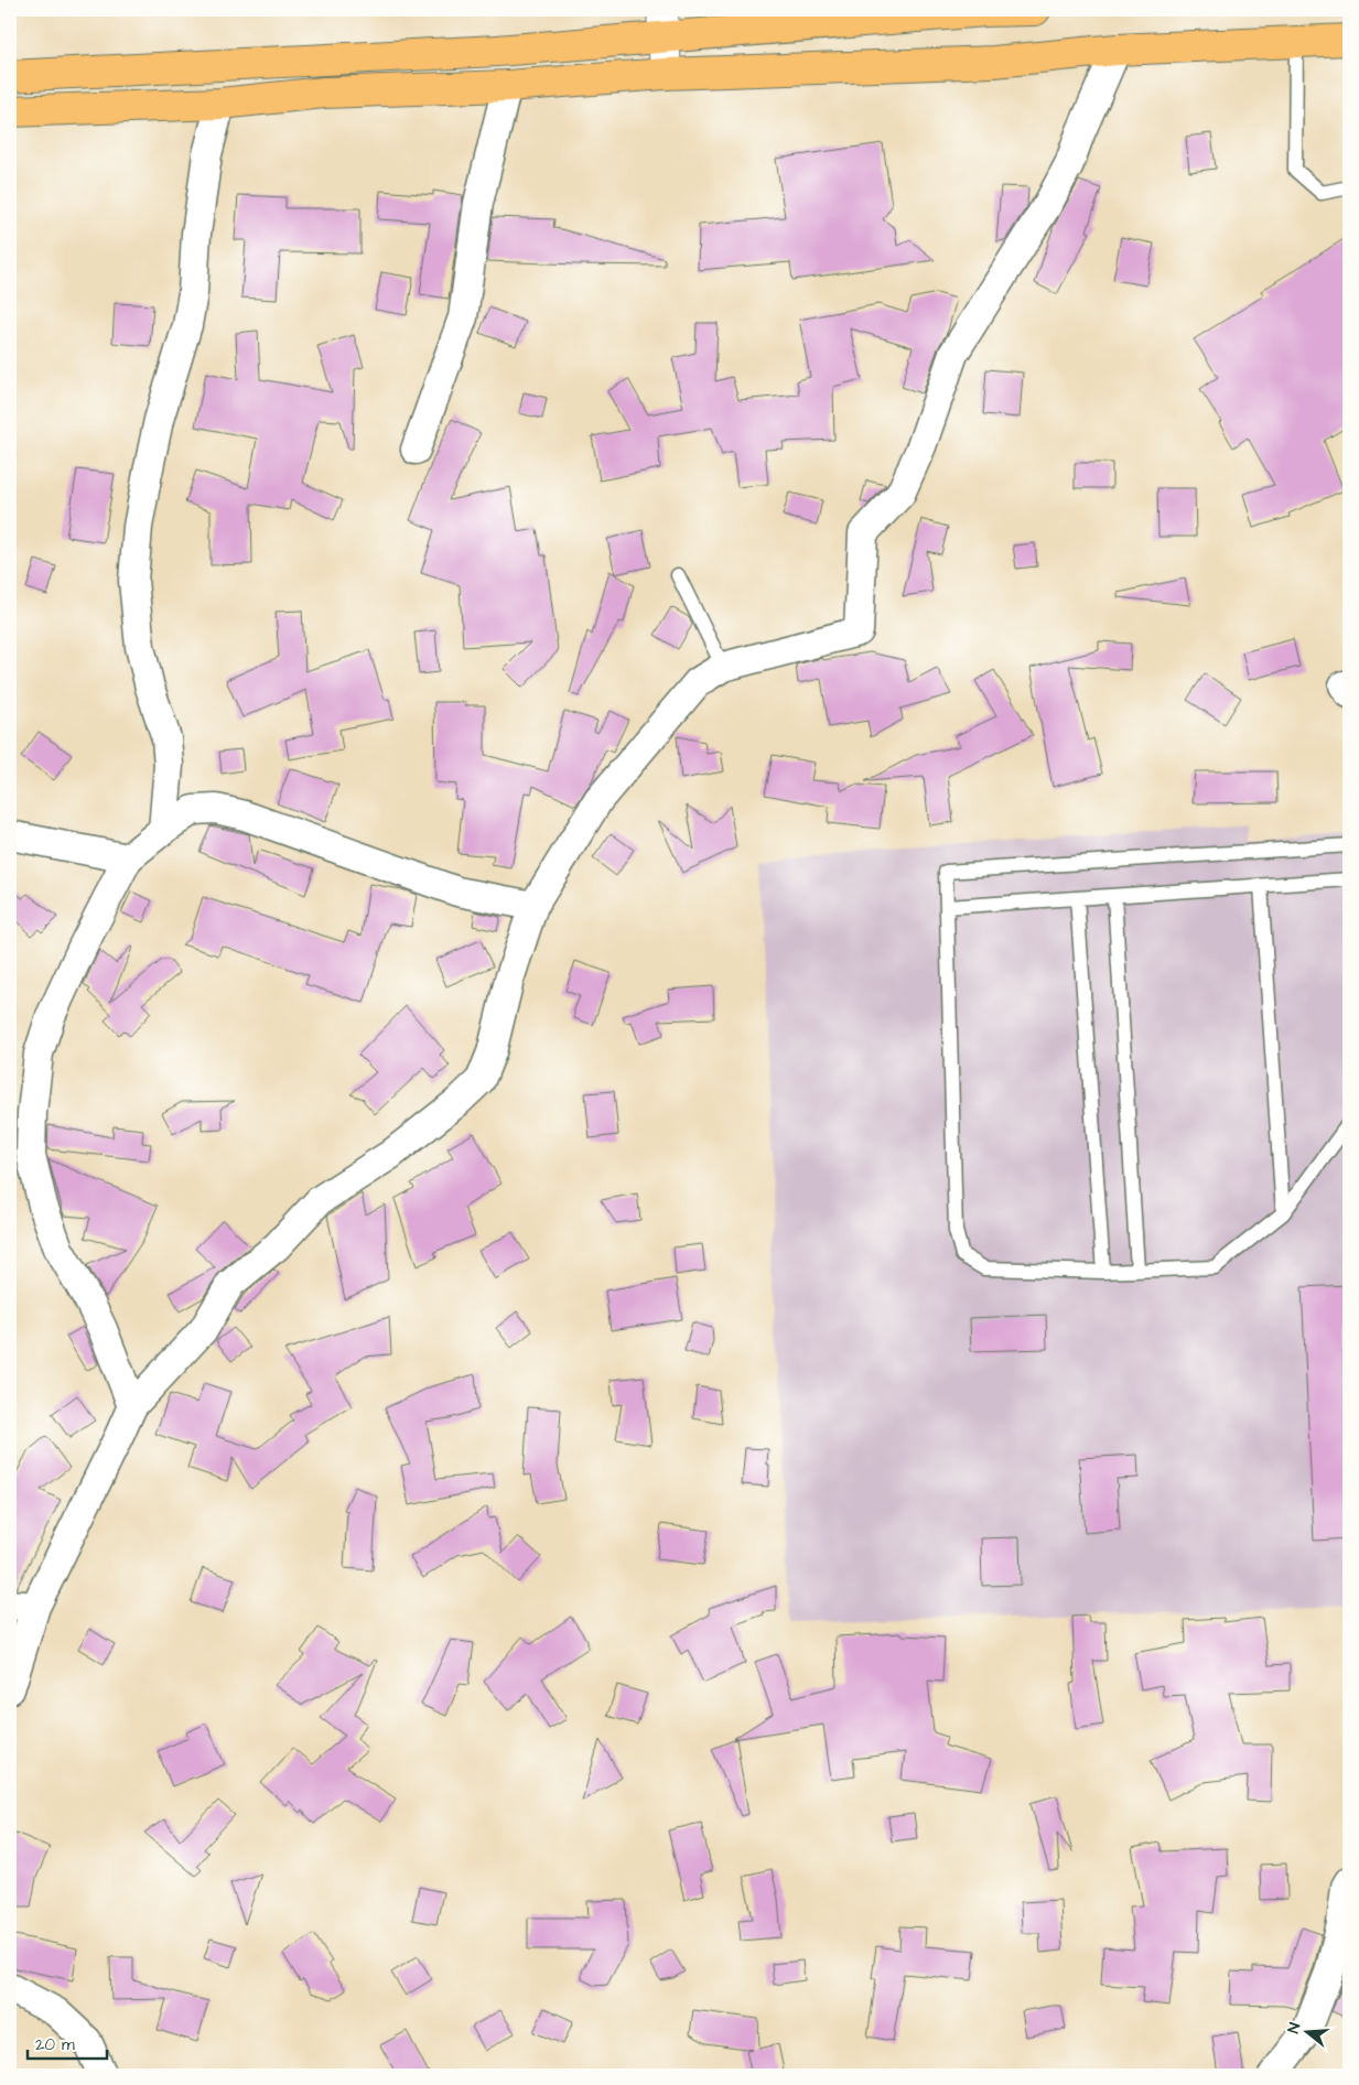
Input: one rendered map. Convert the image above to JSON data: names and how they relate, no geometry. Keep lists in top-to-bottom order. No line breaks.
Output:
{"scale_bar":"20 m","north":"left"}
